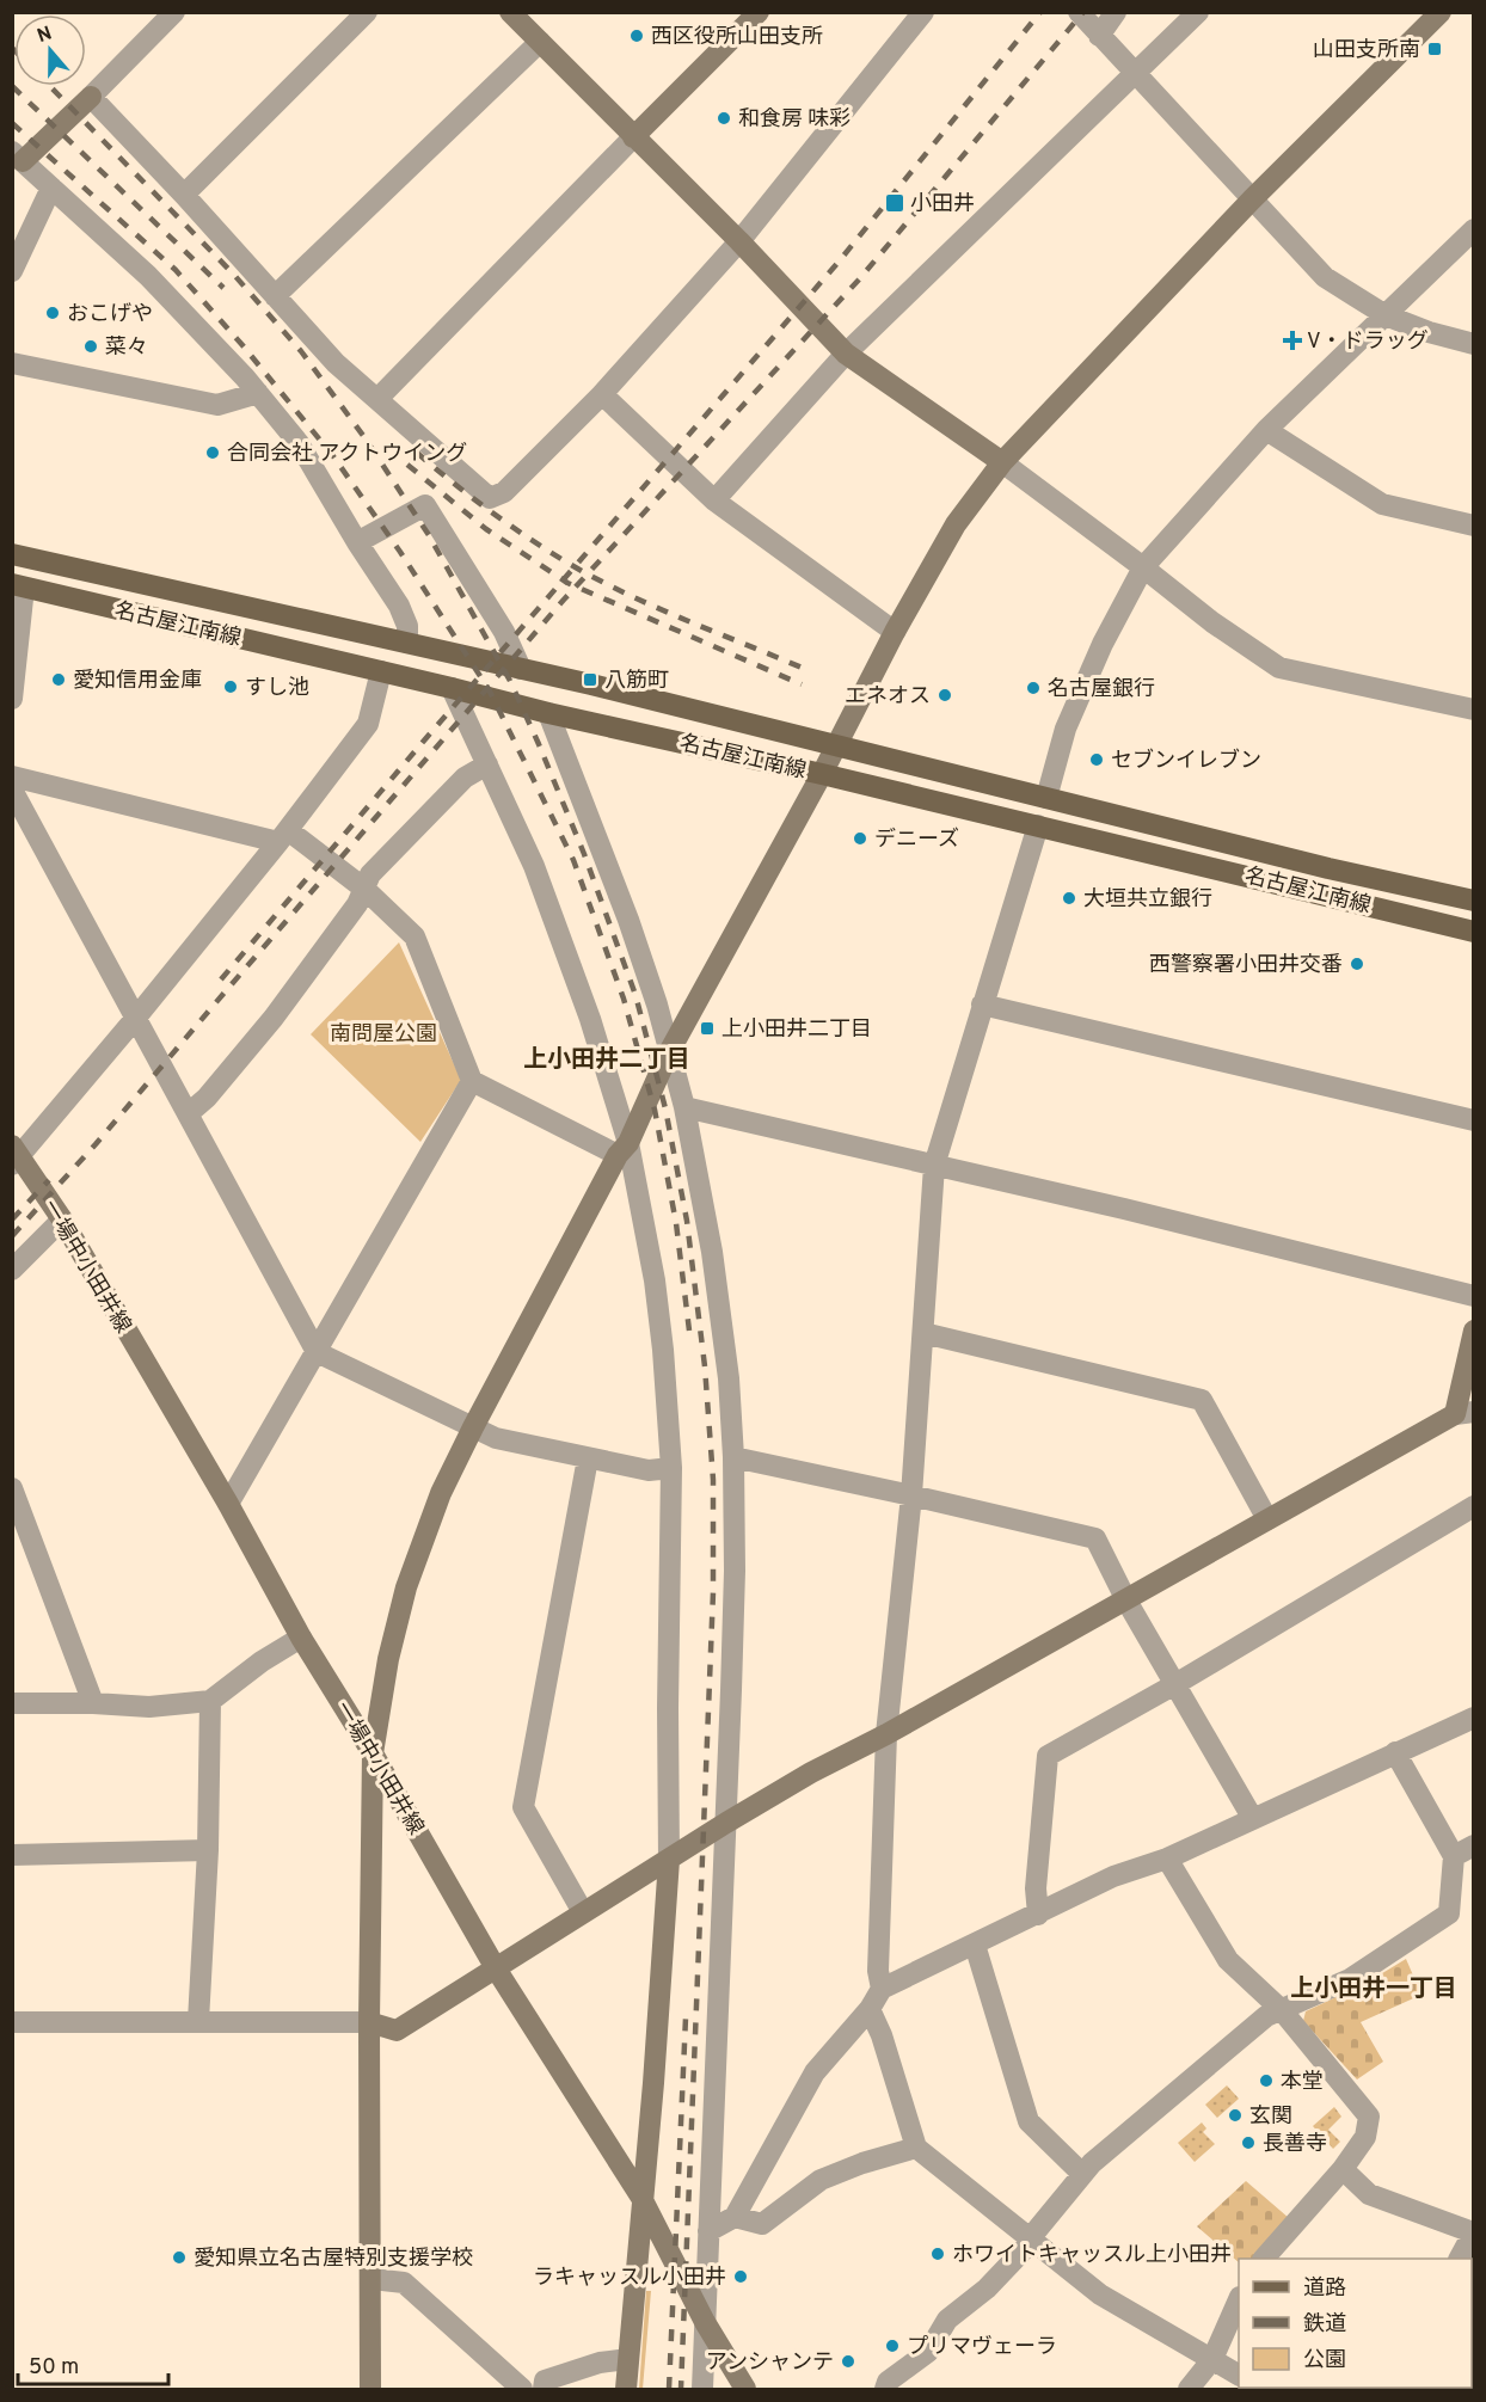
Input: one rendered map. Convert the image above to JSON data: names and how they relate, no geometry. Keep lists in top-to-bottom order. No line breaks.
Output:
{"streets":{"main road":["名古屋江南線"],"street":["一場中小田井線"]},"districts":["上小田井二丁目","上小田井一丁目"],"parks":["南問屋公園"],"places":{"other":["西区役所山田支所","和食房 味彩","おこげや","菜々","合同会社 アクトウイング","愛知信用金庫","すし池","名古屋銀行","エネオス","セブンイレブン","デニーズ","大垣共立銀行","西警察署小田井交番","本堂","玄関","長善寺","ホワイトキャッスル上小田井","愛知県立名古屋特別支援学校","ラキャッスル小田井","プリマヴェーラ","アンシャンテ"],"transit":["山田支所南","小田井","八筋町","上小田井二丁目"],"health":["V・ドラッグ"]},"legend":["道路","鉄道","公園"],"scale_bar":"50 m","north":"top"}
